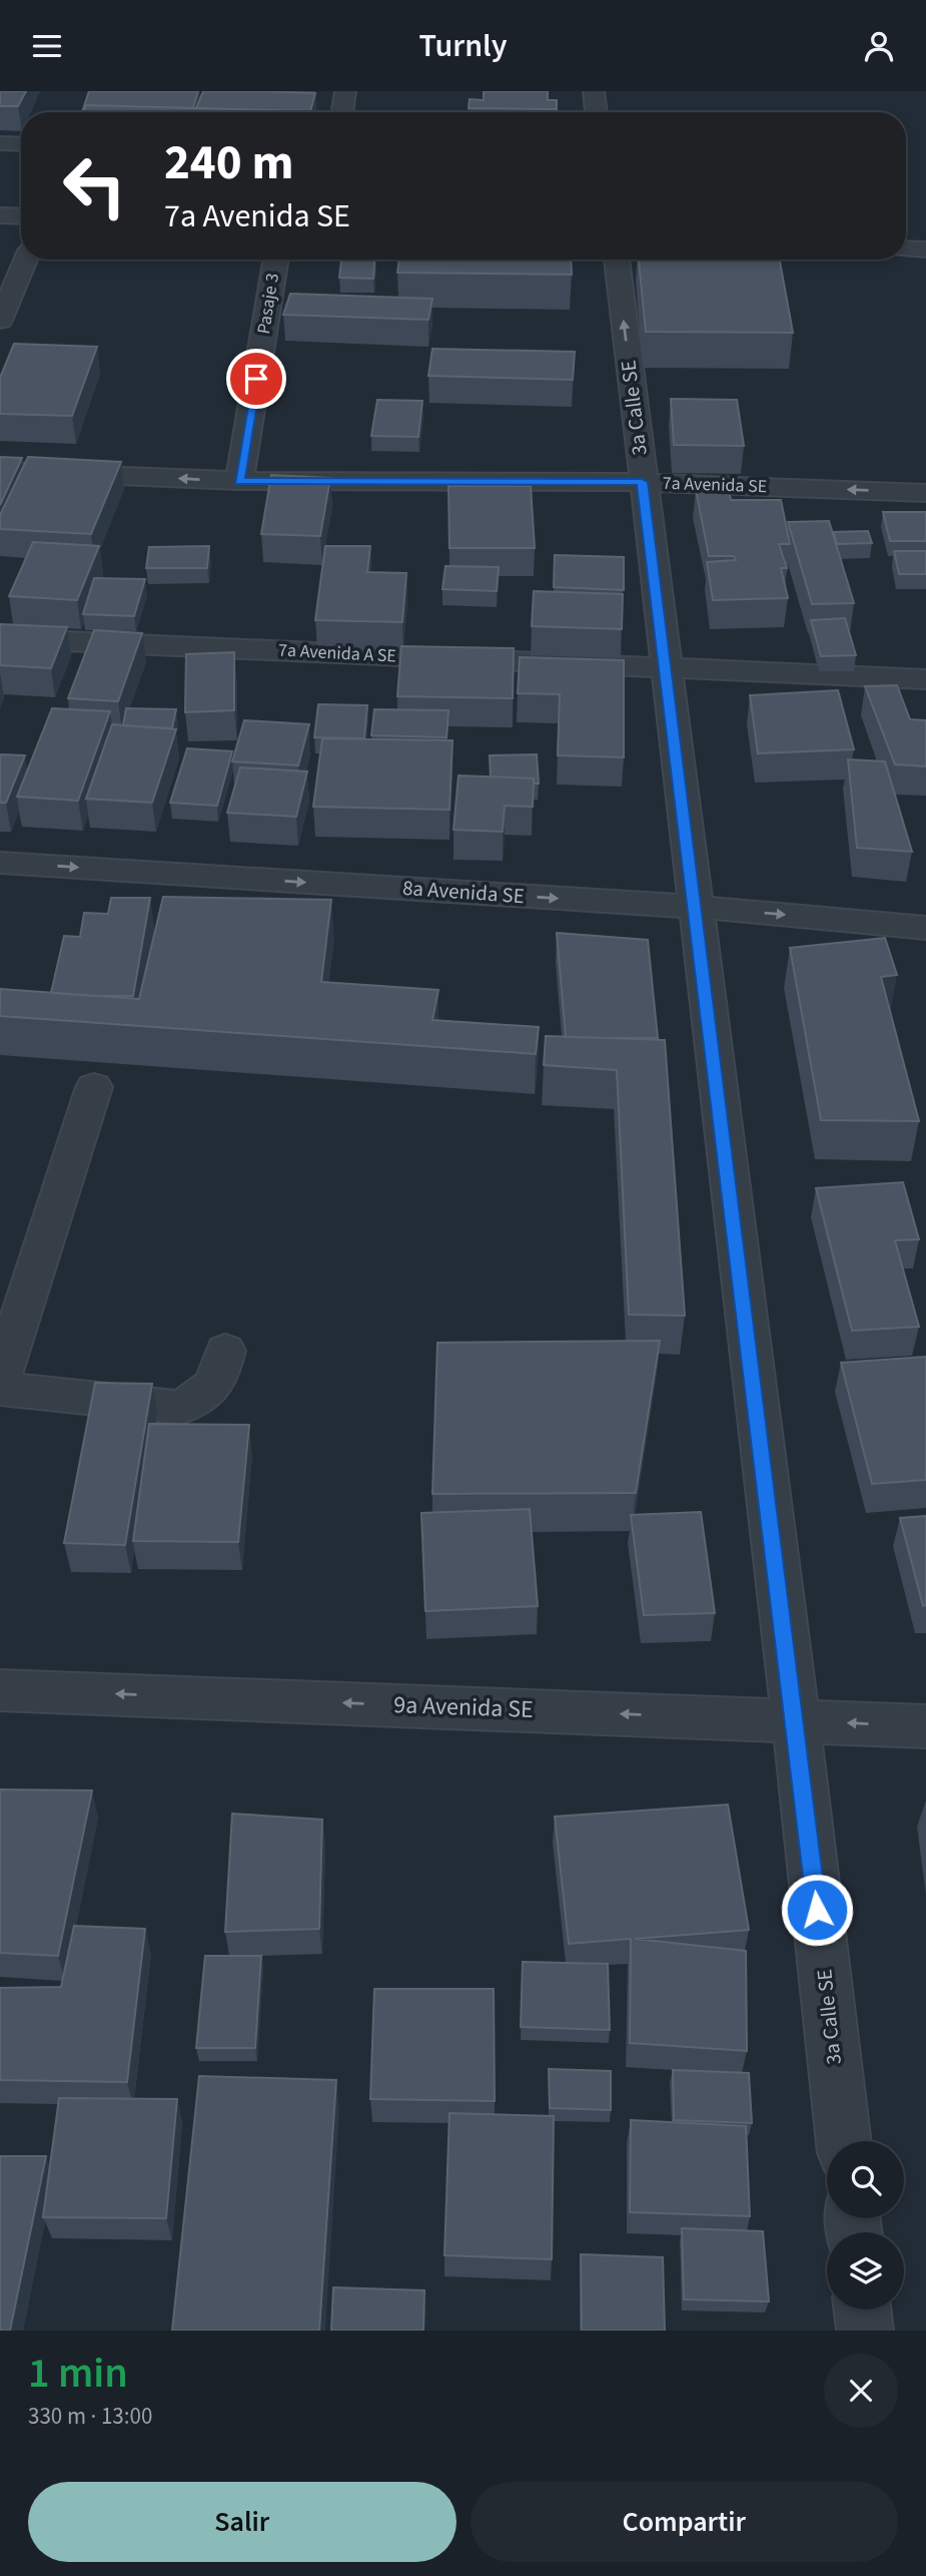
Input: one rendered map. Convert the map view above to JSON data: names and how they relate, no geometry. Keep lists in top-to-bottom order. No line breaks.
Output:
{"streets":{"street":["Pasaje 3","3a Calle SE","7a Avenida SE","7a Avenida A SE","8a Avenida SE","9a Avenida SE"]},"crossings":[["Pasaje 3","7a Avenida SE"],["3a Calle SE","7a Avenida SE"],["3a Calle SE","7a Avenida A SE"],["3a Calle SE","8a Avenida SE"],["3a Calle SE","9a Avenida SE"]],"one_way":["7a Avenida SE","8a Avenida SE","9a Avenida SE"],"page":{"header":"Turnly","turn":["240 m","7a Avenida SE"],"heading":["1 min","330 m · 13:00"],"buttons":["Salir","Compartir"]}}
